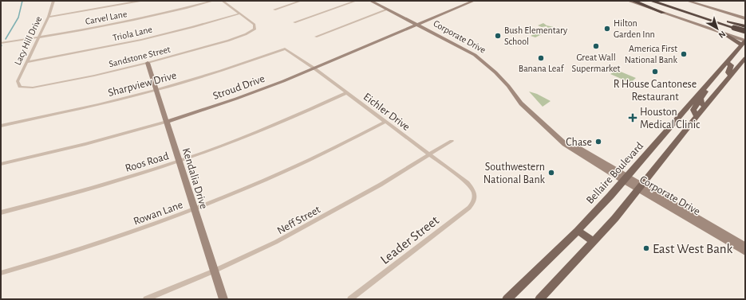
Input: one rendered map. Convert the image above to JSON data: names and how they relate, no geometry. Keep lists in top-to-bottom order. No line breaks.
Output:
{"streets":{"main road":["Bellaire Boulevard"],"street":["Carvel Lane","Triola Lane","Corporate Drive","Lacy Hill Drive","Sandstone Street","Sharpview Drive","Stroud Drive","Eichler Drive","Roos Road","Kendalia Drive","Rowan Lane","Neff Street","Leader Street"]},"crossings":[["Carvel Lane","Lacy Hill Drive"],["Triola Lane","Lacy Hill Drive"],["Triola Lane","Sandstone Street"],["Corporate Drive","Stroud Drive"],["Corporate Drive","Bellaire Boulevard"],["Lacy Hill Drive","Sandstone Street"],["Sandstone Street","Kendalia Drive"],["Sharpview Drive","Eichler Drive"],["Sharpview Drive","Kendalia Drive"],["Stroud Drive","Eichler Drive"],["Stroud Drive","Kendalia Drive"],["Eichler Drive","Roos Road"],["Eichler Drive","Rowan Lane"],["Eichler Drive","Neff Street"],["Eichler Drive","Leader Street"],["Roos Road","Kendalia Drive"],["Kendalia Drive","Rowan Lane"],["Kendalia Drive","Neff Street"]],"places":{"other":["Hilton Garden Inn","Bush Elementary School","Great Wall Supermarket","America First National Bank","Banana Leaf","R House Cantonese Restaurant","Chase","Southwestern National Bank","East West Bank"],"health":["Houston Medical Clinic"]},"north":"bottom right"}
